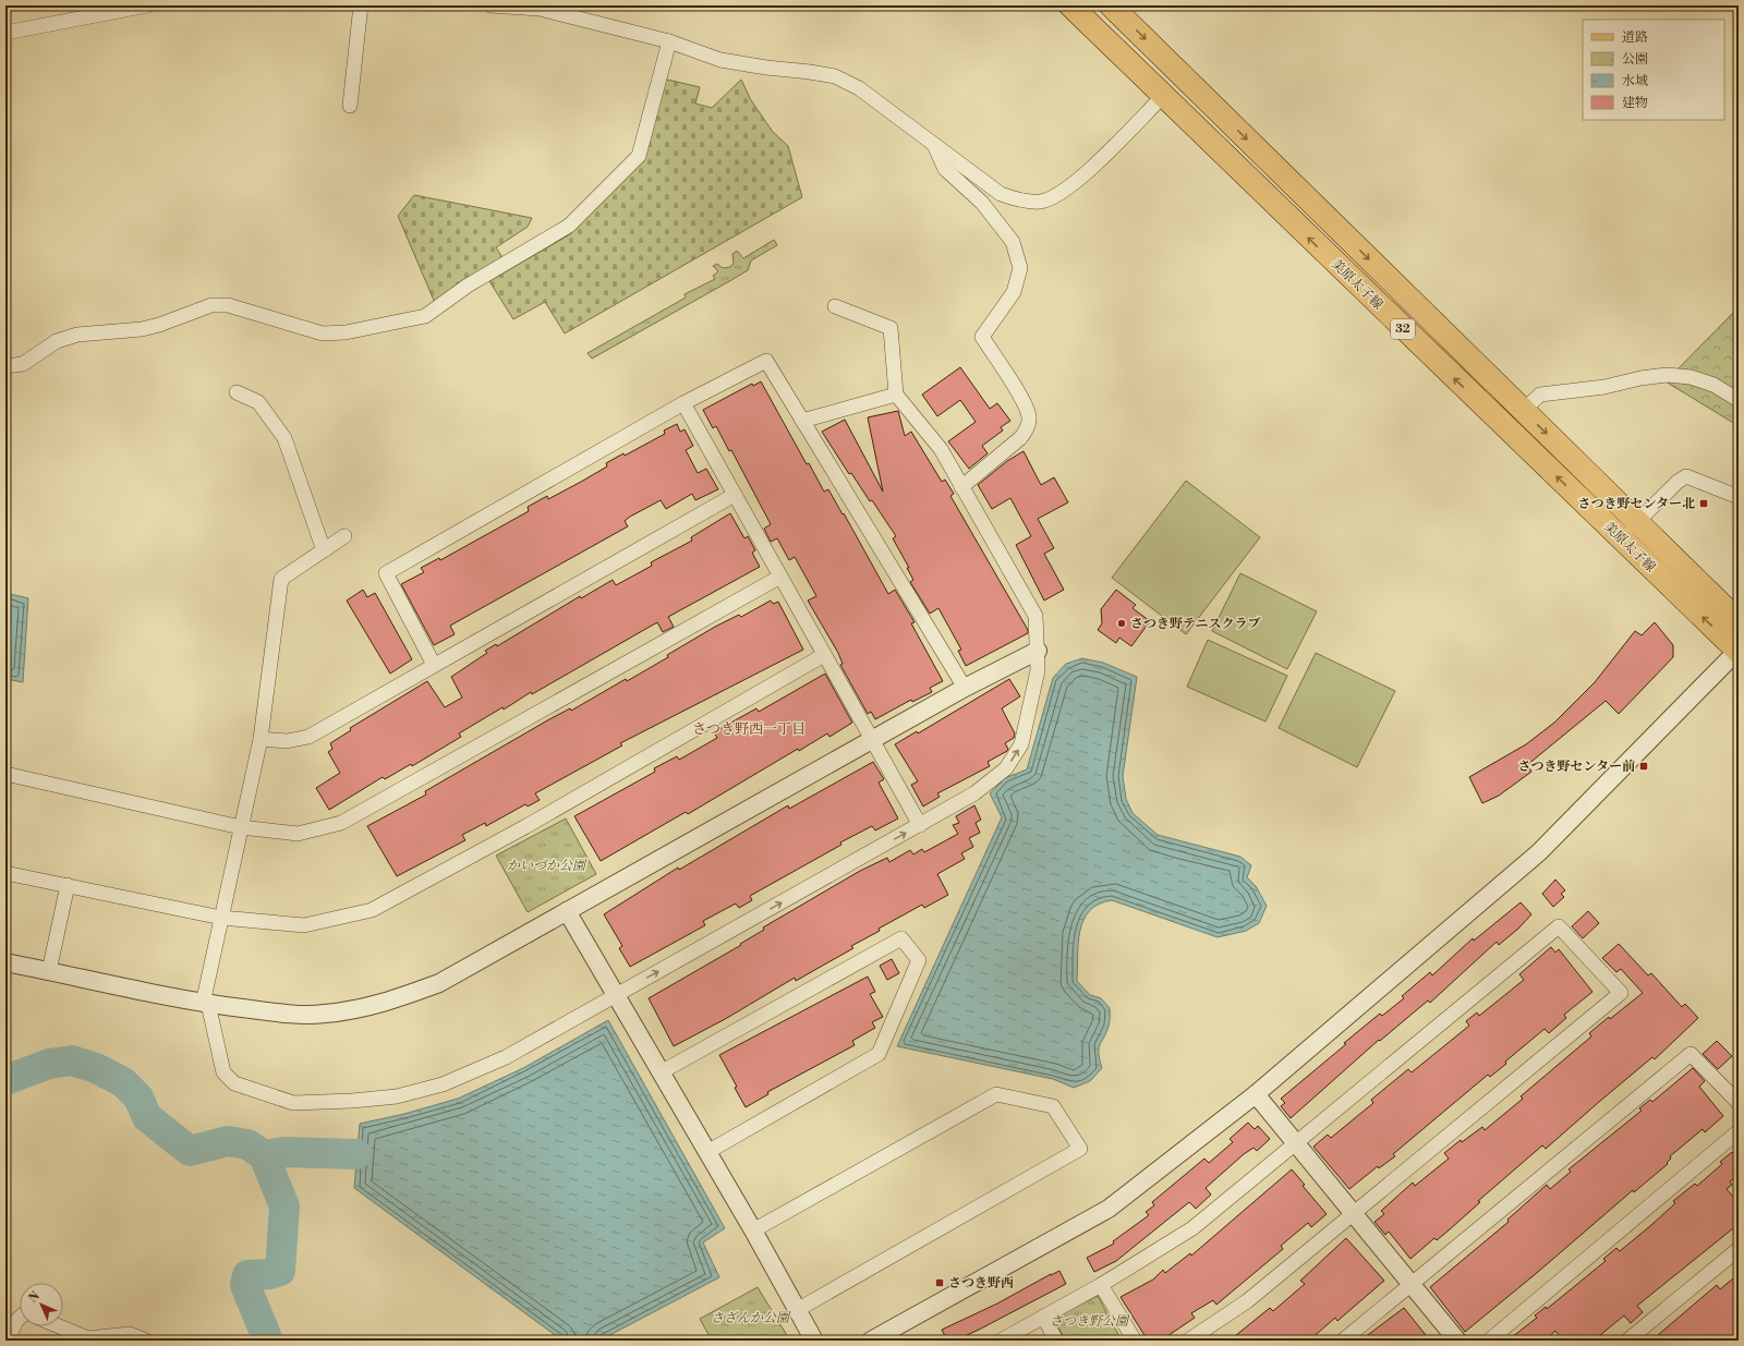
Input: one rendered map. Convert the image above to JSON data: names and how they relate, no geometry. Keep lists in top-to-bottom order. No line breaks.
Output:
{"streets":{"main road":["美原太子線","32"]},"districts":["さつき野西一丁目"],"parks":["かいづか公園","さざんか公園","さつき野公園"],"places":{"transit":["さつき野センター北","さつき野センター前","さつき野西"],"other":["さつき野テニスクラブ"]},"legend":["道路","公園","水域","建物"],"north":"top left"}
